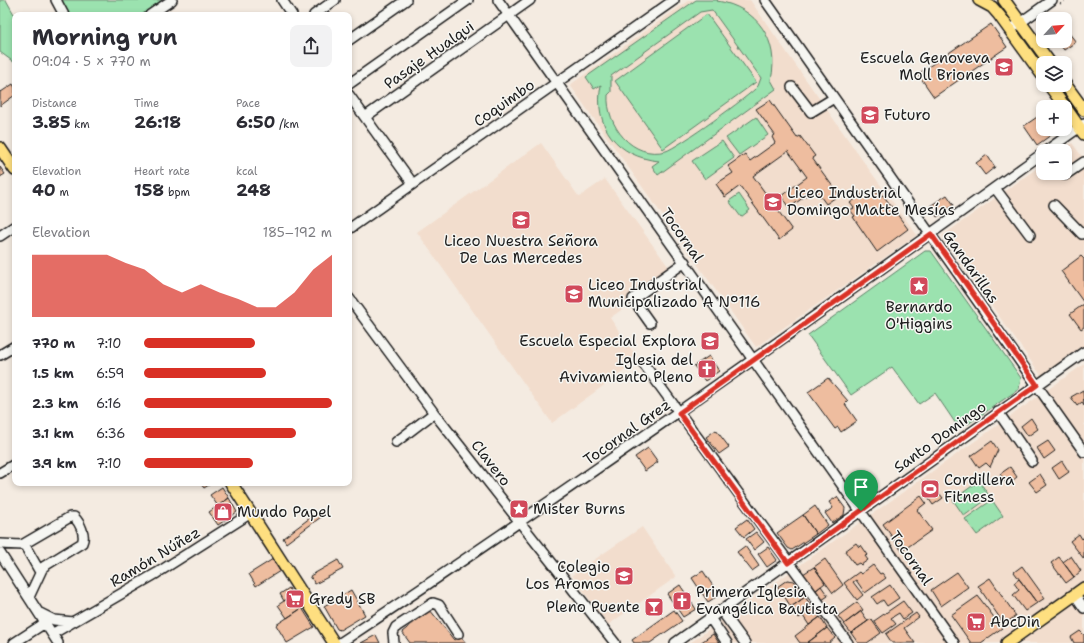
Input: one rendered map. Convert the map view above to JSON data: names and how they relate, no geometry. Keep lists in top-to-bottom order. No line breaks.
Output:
{"streets":{"street":["Pasaje Hualqui","Coquimbo","Tocornal","Gandarillas","Tocornal Grez","Santo Domingo","Clavero","Ramón Núñez"]},"crossings":[["Pasaje Hualqui","Tocornal"],["Coquimbo","Tocornal"],["Tocornal","Tocornal Grez"],["Tocornal","Santo Domingo"],["Gandarillas","Tocornal Grez"],["Gandarillas","Santo Domingo"],["Tocornal Grez","Clavero"]],"places":{"school or university":["Escuela Genoveva Moll Briones","Futuro","Liceo Industrial Domingo Matte Mesías","Liceo Nuestra Señora De Las Mercedes","Liceo Industrial Municipalizado A N°116","Escuela Especial Explora","Colegio Los Aromos"],"place":["Bernardo O'Higgins","Mister Burns"],"church":["Iglesia del Avivamiento Pleno","Primera Iglesia Evangélica Bautista"],"sports":["Cordillera Fitness"],"shop":["Mundo Papel"],"supermarket":["Gredy SB","AbcDin"],"bar":["Pleno Puente"]},"north":"top right","page":{"map_buttons":["+","−"],"heading":["Morning run","09:04 · 5 × 770 m"],"stats":[["Distance","3.85 km"],["Time","26:18"],["Pace","6:50 /km"],["Elevation","40 m"],["Heart rate","158 bpm"],["kcal","248"]],"chart":["Elevation","185–192 m"],"list":[{"name":"770 m","note":"7:10"},{"name":"1.5 km","note":"6:59"},{"name":"2.3 km","note":"6:16"},{"name":"3.1 km","note":"6:36"},{"name":"3.9 km","note":"7:10"}]}}
